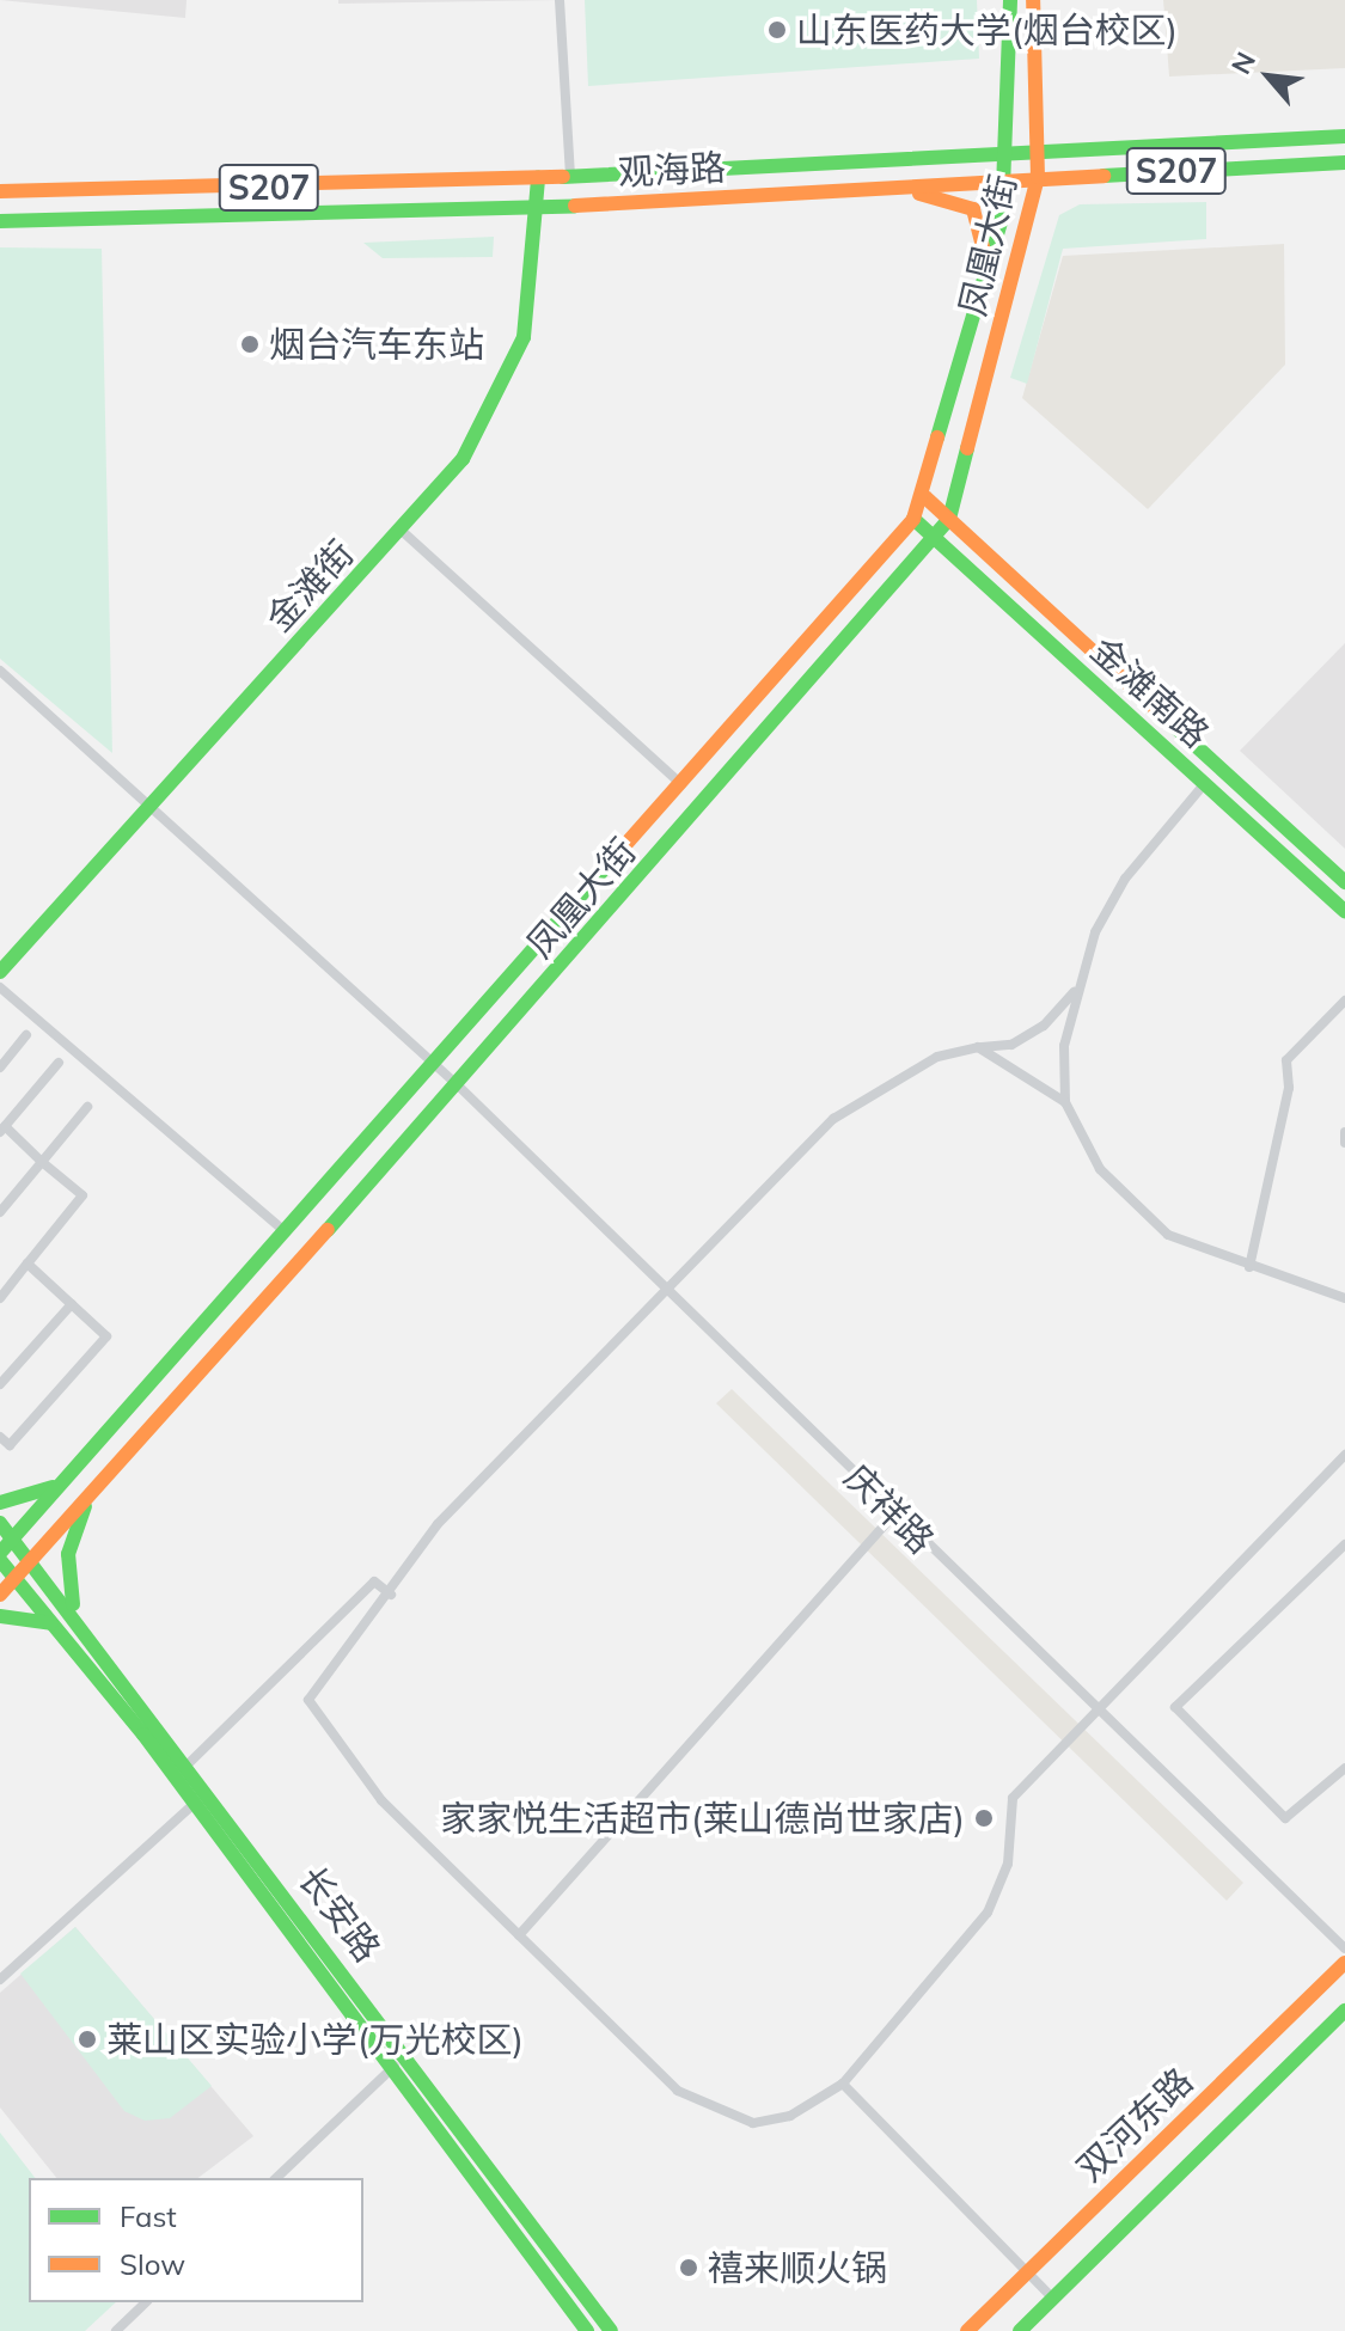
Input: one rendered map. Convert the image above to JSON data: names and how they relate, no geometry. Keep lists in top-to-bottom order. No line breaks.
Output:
{"streets":{"main road":["观海路","S207","凤凰大街","金滩街","金滩南路","长安路","双河东路"],"street":["庆祥路"]},"crossings":[["观海路","凤凰大街"],["观海路","金滩街"],["凤凰大街","金滩南路"],["凤凰大街","庆祥路"],["凤凰大街","长安路"],["金滩街","庆祥路"]],"places":["山东医药大学(烟台校区)","烟台汽车东站","家家悦生活超市(莱山德尚世家店)","莱山区实验小学(万光校区)","禧来顺火锅"],"legend":["Fast","Slow"],"north":"top left"}
